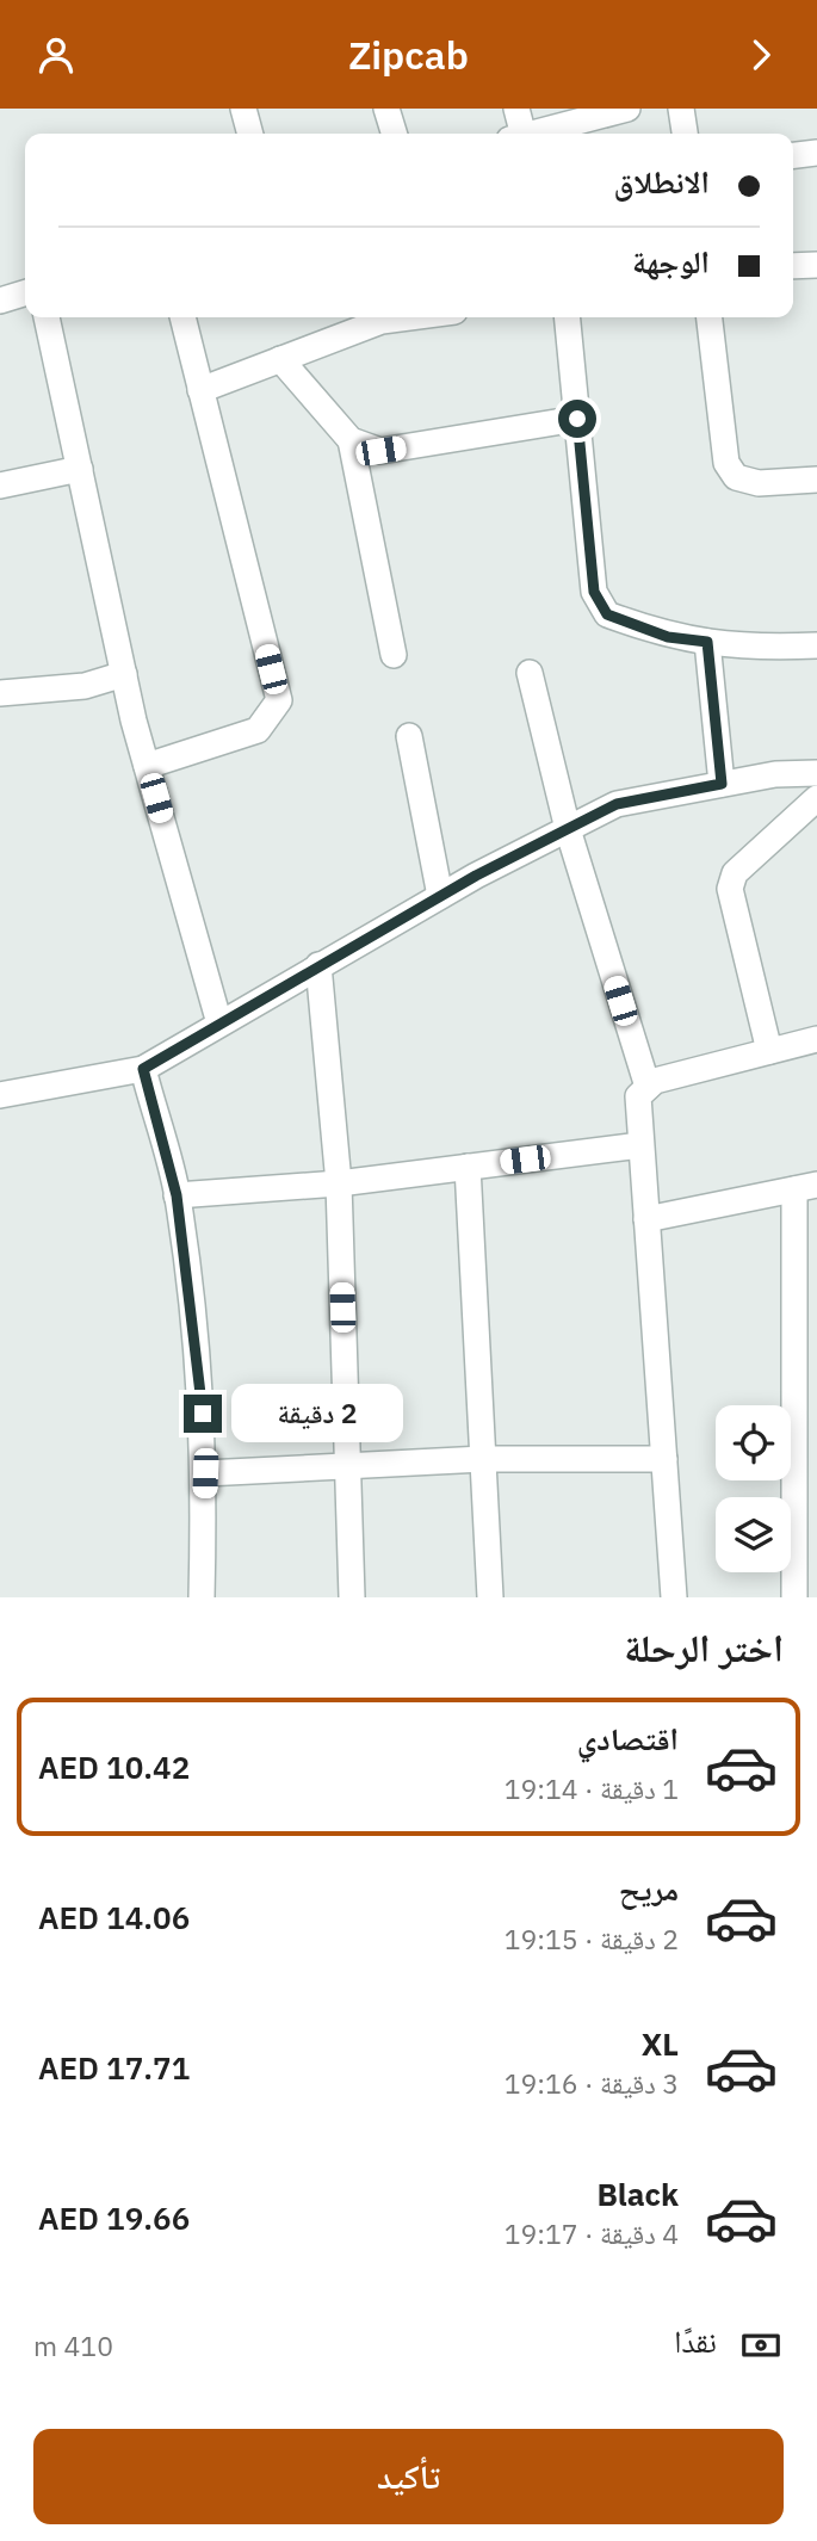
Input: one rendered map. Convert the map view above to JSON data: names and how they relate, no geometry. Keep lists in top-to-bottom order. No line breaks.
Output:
{"page":{"header":"Zipcab","banner":["الانطلاق","الوجهة"],"bubble":"2 دقيقة","heading":"اختر الرحلة","list":[{"name":"اقتصادي","note":"1 دقيقة · 19:14","value":"AED 10.42"},{"name":"مريح","note":"2 دقيقة · 19:15","value":"AED 14.06"},{"name":"XL","note":"3 دقيقة · 19:16","value":"AED 17.71"},{"name":"Black","note":"4 دقيقة · 19:17","value":"AED 19.66"}],"pay":["نقدًا","410 m"],"buttons":"تأكيد"}}
